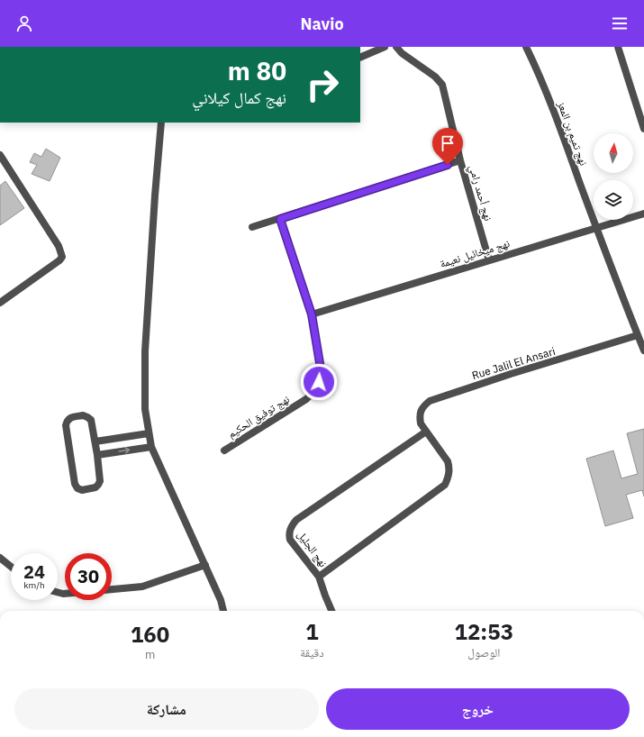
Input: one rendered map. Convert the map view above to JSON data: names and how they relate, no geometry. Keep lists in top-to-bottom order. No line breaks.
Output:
{"streets":{"street":["نهج تميم بن المعز","نهج أحمد رامي","نهج ميخائيل نعيمة","Rue Jalil El Ansari","نهج توفيق الحكيم","نهج الجليل"]},"crossings":[["نهج تميم بن المعز","نهج ميخائيل نعيمة"],["نهج تميم بن المعز","Rue Jalil El Ansari"],["نهج أحمد رامي","نهج ميخائيل نعيمة"],["نهج ميخائيل نعيمة","نهج توفيق الحكيم"],["Rue Jalil El Ansari","نهج الجليل"]],"north":"top","page":{"header":"Navio","turn":["80 m","نهج كمال كيلاني"],"speed":"24 km/h","limit":"30","eta":["12:53","الوصول","1","دقيقة","160","m"],"buttons":["خروج","مشاركة"]}}
